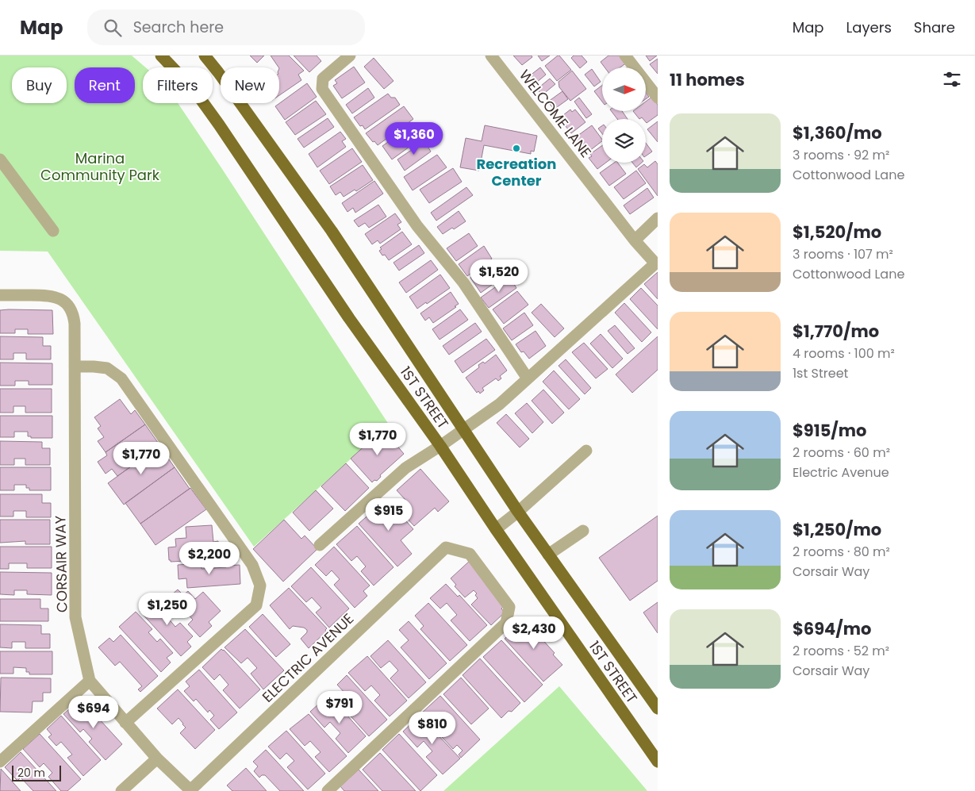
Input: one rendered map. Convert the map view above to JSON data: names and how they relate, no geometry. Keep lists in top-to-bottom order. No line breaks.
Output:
{"streets":{"main road":["1ST STREET"],"street":["WELCOME LANE","CORSAIR WAY","ELECTRIC AVENUE"]},"crossings":[["CORSAIR WAY","ELECTRIC AVENUE"]],"parks":["Marina Community Park"],"places":["Recreation Center"],"scale_bar":"20 m","north":"right","page":{"header":"Map","search":"Search here","nav":["Map","Layers","Share"],"heading":"11 homes","chip":["Buy","Rent","Filters","New"],"list":[{"name":"$1,360/mo","note":"3 rooms · 92 m² · Cottonwood Lane"},{"name":"$1,520/mo","note":"3 rooms · 107 m² · Cottonwood Lane"},{"name":"$1,770/mo","note":"4 rooms · 100 m² · 1st Street"},{"name":"$915/mo","note":"2 rooms · 60 m² · Electric Avenue"},{"name":"$1,250/mo","note":"2 rooms · 80 m² · Corsair Way"},{"name":"$694/mo","note":"2 rooms · 52 m² · Corsair Way"}],"price":["$1,360","$1,520","$1,770","$1,770","$915","$2,200","$1,250","$2,430","$791","$694","$810"],"scale":"20 m"}}
